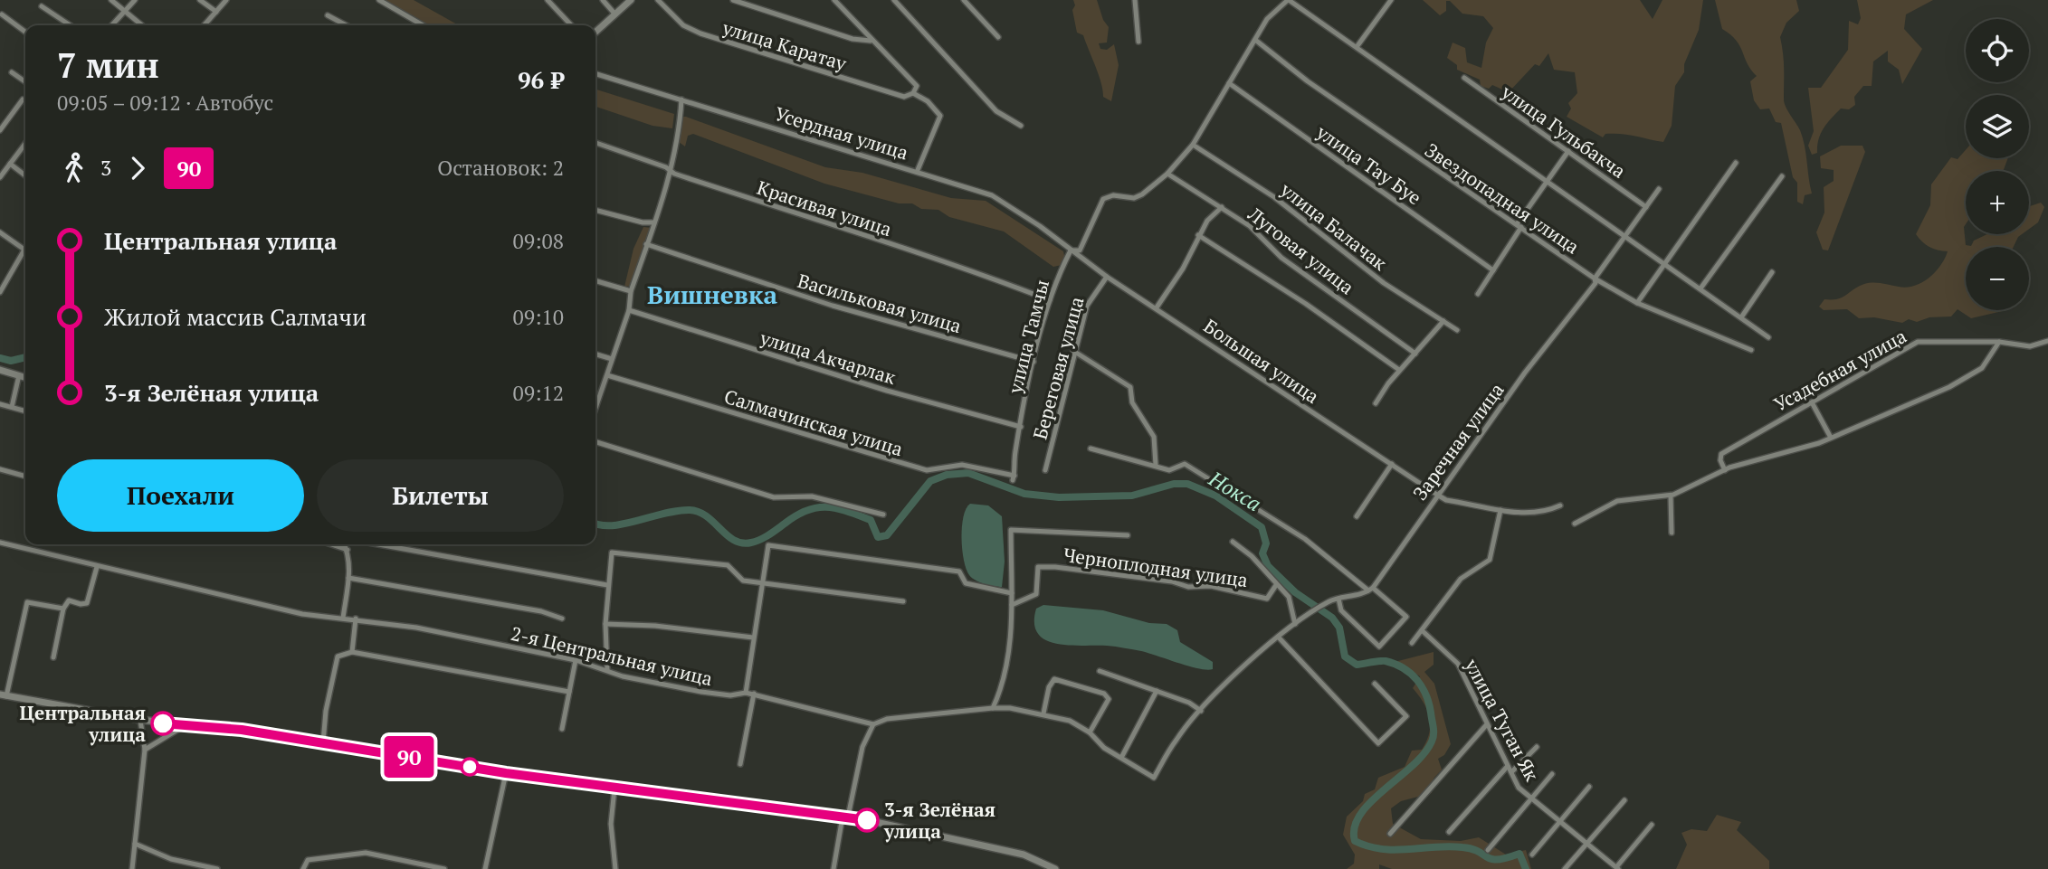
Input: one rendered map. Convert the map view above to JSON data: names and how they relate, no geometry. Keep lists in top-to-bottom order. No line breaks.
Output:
{"streets":{"street":["улица Каратау","улица Гульбакча","Усердная улица","улица Тау Буе","Звездопадная улица","Красивая улица","улица Балачак","Луговая улица","Васильковая улица","улица Тамчы","улица Акчарлак","Большая улица","Береговая улица","Усадебная улица","Салмачинская улица","Заречная улица","Черноплодная улица","2-я Центральная улица","улица Туган Як"]},"crossings":[["улица Гульбакча","Заречная улица"],["Усердная улица","улица Тамчы"],["Усердная улица","Большая улица"],["улица Тау Буе","улица Тамчы"],["Звездопадная улица","улица Тамчы"],["Звездопадная улица","Заречная улица"],["Красивая улица","улица Тамчы"],["улица Балачак","улица Тамчы"],["Луговая улица","улица Тамчы"],["Васильковая улица","улица Тамчы"],["улица Тамчы","улица Акчарлак"],["улица Тамчы","Большая улица"],["улица Тамчы","Салмачинская улица"],["Большая улица","Береговая улица"],["Большая улица","Заречная улица"]],"districts":["Вишневка"],"water":["Нокса"],"places":["Центральная улица","3-я Зелёная улица"],"lines":["bus line 90"],"page":{"on_map":"90","map_buttons":["+","−"],"heading":["7 мин","09:05 – 09:12 · Автобус","96 ₽"],"legs":["3","90","Остановок: 2"],"list":[{"name":"Центральная улица","value":"09:08"},{"name":"Жилой массив Салмачи","value":"09:10"},{"name":"3-я Зелёная улица","value":"09:12"}],"buttons":["Поехали","Билеты"]}}
